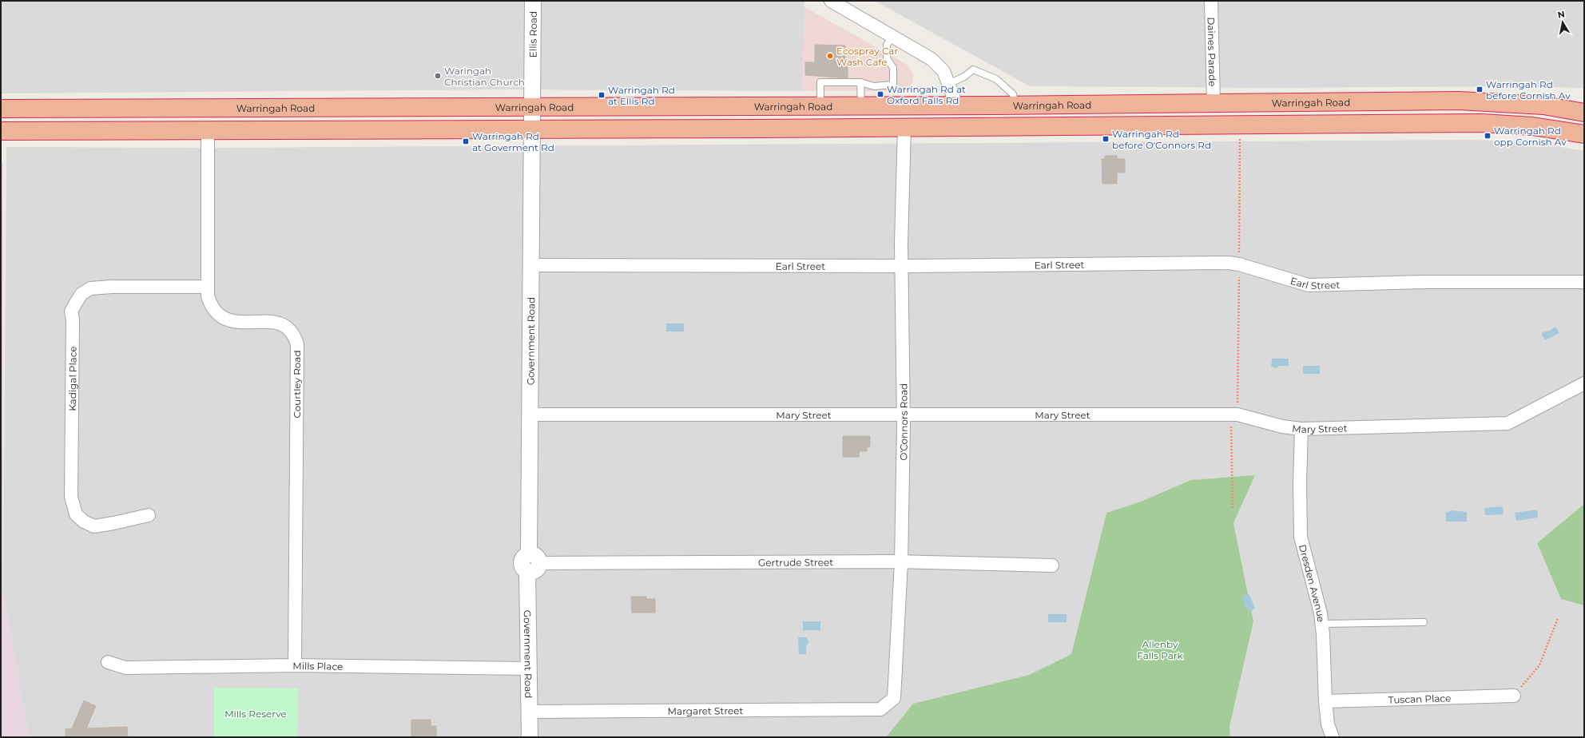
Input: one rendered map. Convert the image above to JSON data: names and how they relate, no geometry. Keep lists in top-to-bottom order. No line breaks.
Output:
{"streets":{"highway":["Warringah Road"],"street":["Ellis Road","Daines Parade","Earl Street","Government Road","Kadigal Place","Courtley Road","Mary Street","O'Connors Road","Gertrude Street","Dresden Avenue","Mills Place","Tuscan Place","Margaret Street"]},"crossings":[["Ellis Road","Warringah Road"],["Ellis Road","Government Road"],["Daines Parade","Warringah Road"],["Earl Street","Government Road"],["Earl Street","O'Connors Road"],["Government Road","Mary Street"],["Government Road","Gertrude Street"],["Government Road","Mills Place"],["Government Road","Margaret Street"],["Kadigal Place","Courtley Road"],["Courtley Road","Mills Place"],["Mary Street","O'Connors Road"],["Mary Street","Dresden Avenue"],["O'Connors Road","Gertrude Street"],["O'Connors Road","Margaret Street"],["Dresden Avenue","Tuscan Place"]],"parks":["Allenby Falls Park","Mills Reserve"],"places":{"other":["Ecospray Car Wash Cafe","Waringah Christian Church"],"transit":["Warringah Rd before Cornish Av","Warringah Rd at Oxford Falls Rd","Warringah Rd at Ellis Rd","Warringah Rd opp Cornish Av","Warringah Rd before O'Connors Rd","Warringah Rd at Goverment Rd"]},"north":"top"}
